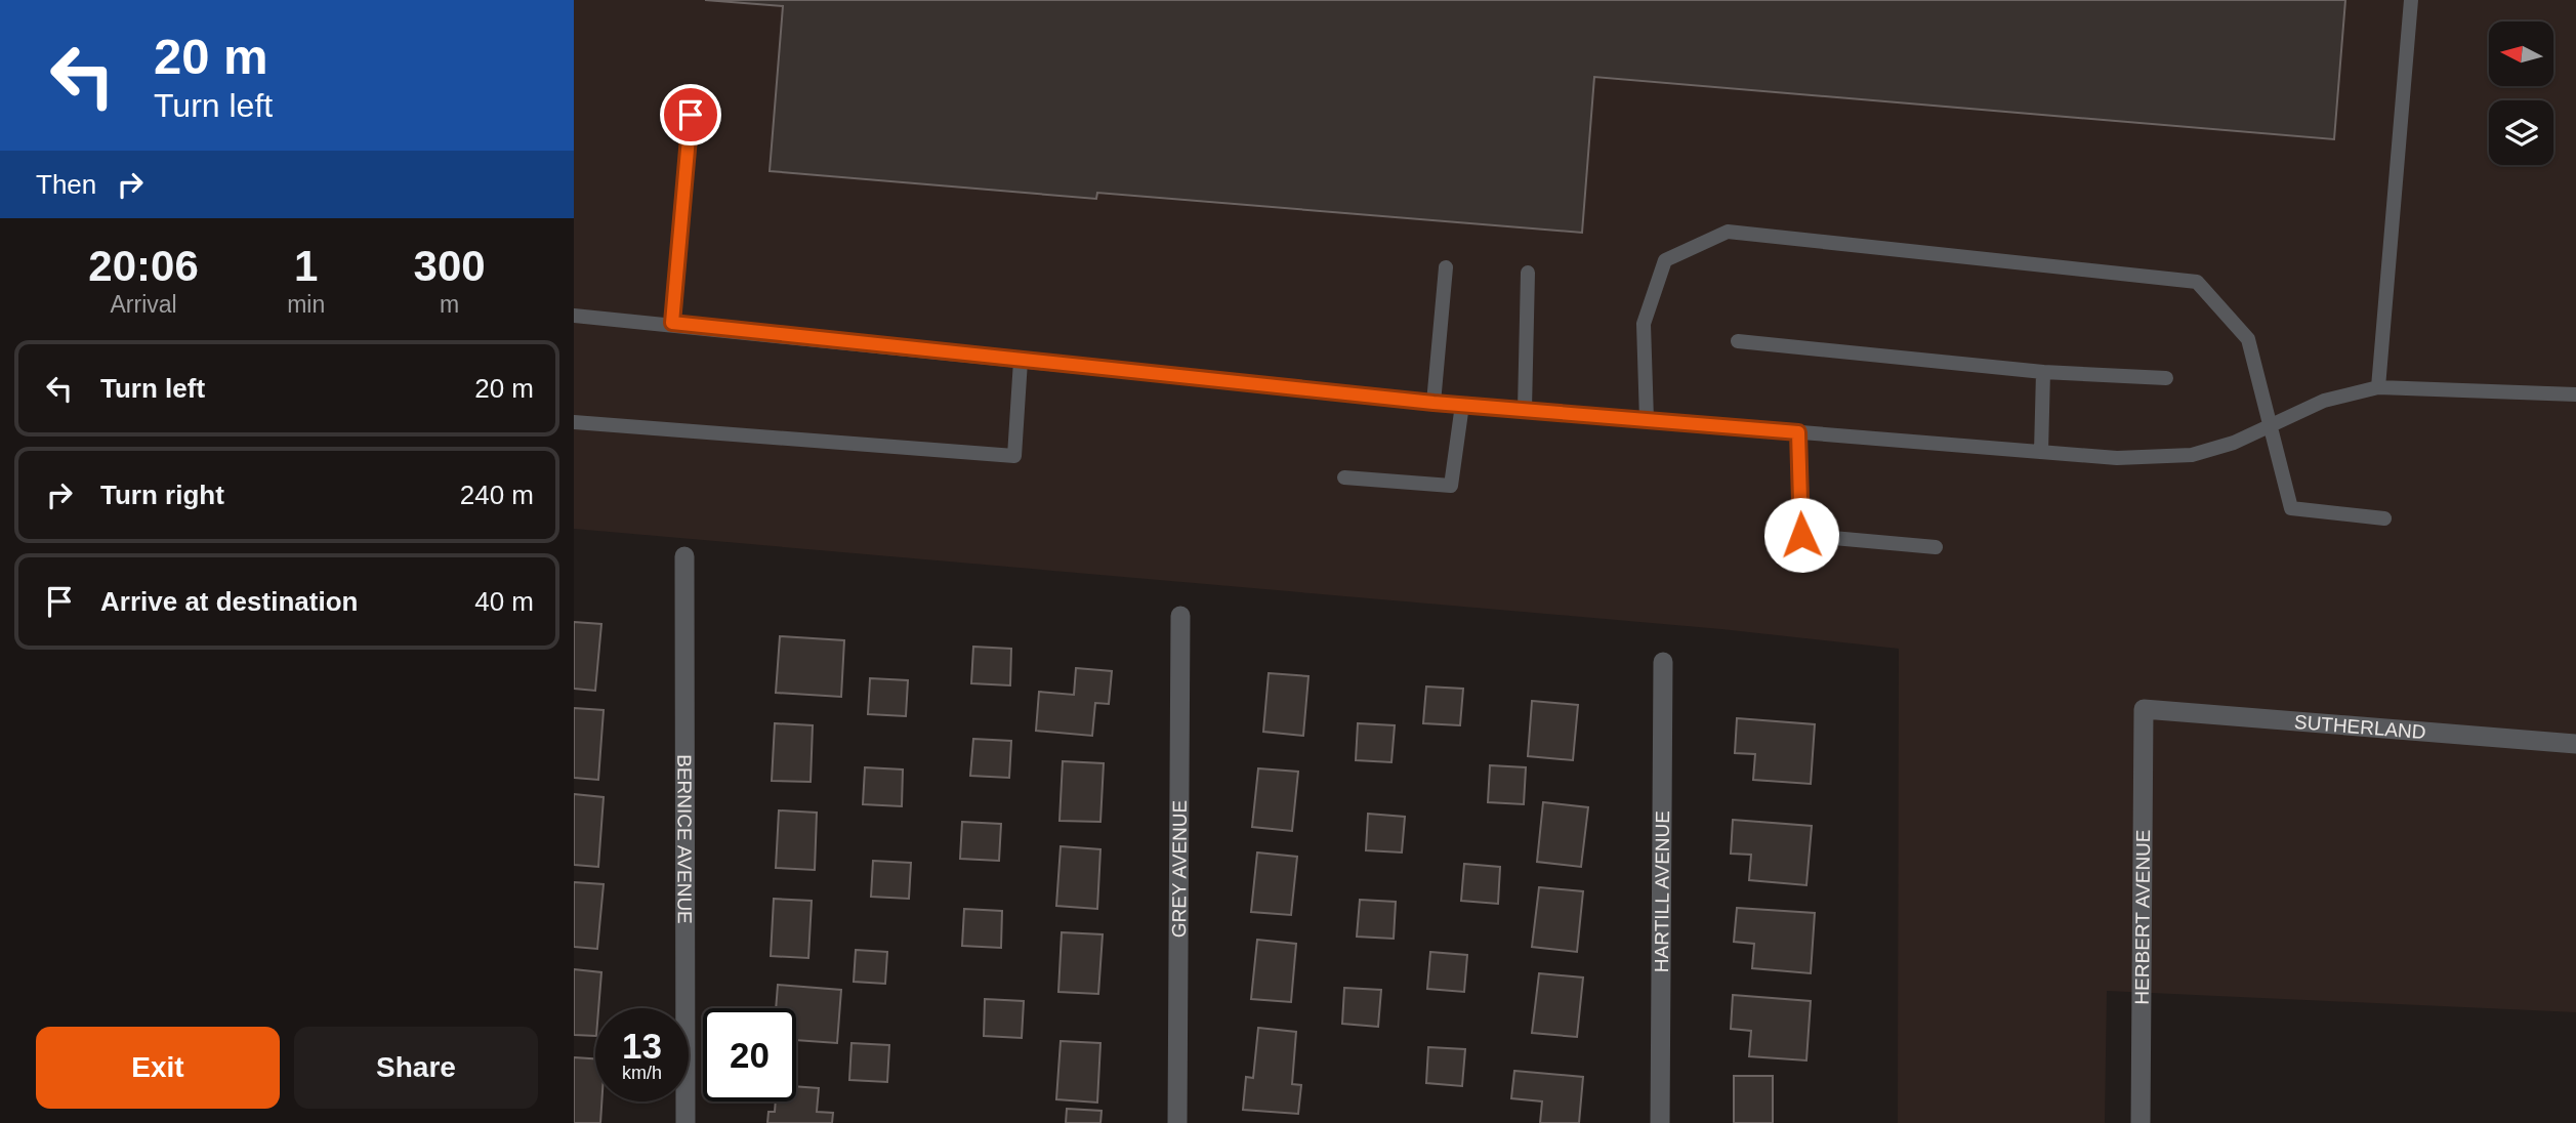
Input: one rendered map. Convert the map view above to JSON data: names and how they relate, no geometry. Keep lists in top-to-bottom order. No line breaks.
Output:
{"streets":{"street":["SUTHERLAND","BERNICE AVENUE","GREY AVENUE","HARTILL AVENUE","HERBERT AVENUE"]},"crossings":[["SUTHERLAND","HERBERT AVENUE"]],"north":"left","page":{"turn":["20 m","Turn left"],"then":"Then","eta":["20:06","Arrival","1","min","300","m"],"list":[{"name":"Turn left","value":"20 m"},{"name":"Turn right","value":"240 m"},{"name":"Arrive at destination","value":"40 m"}],"speed":"13 km/h","limit":"20","buttons":["Exit","Share"]}}
